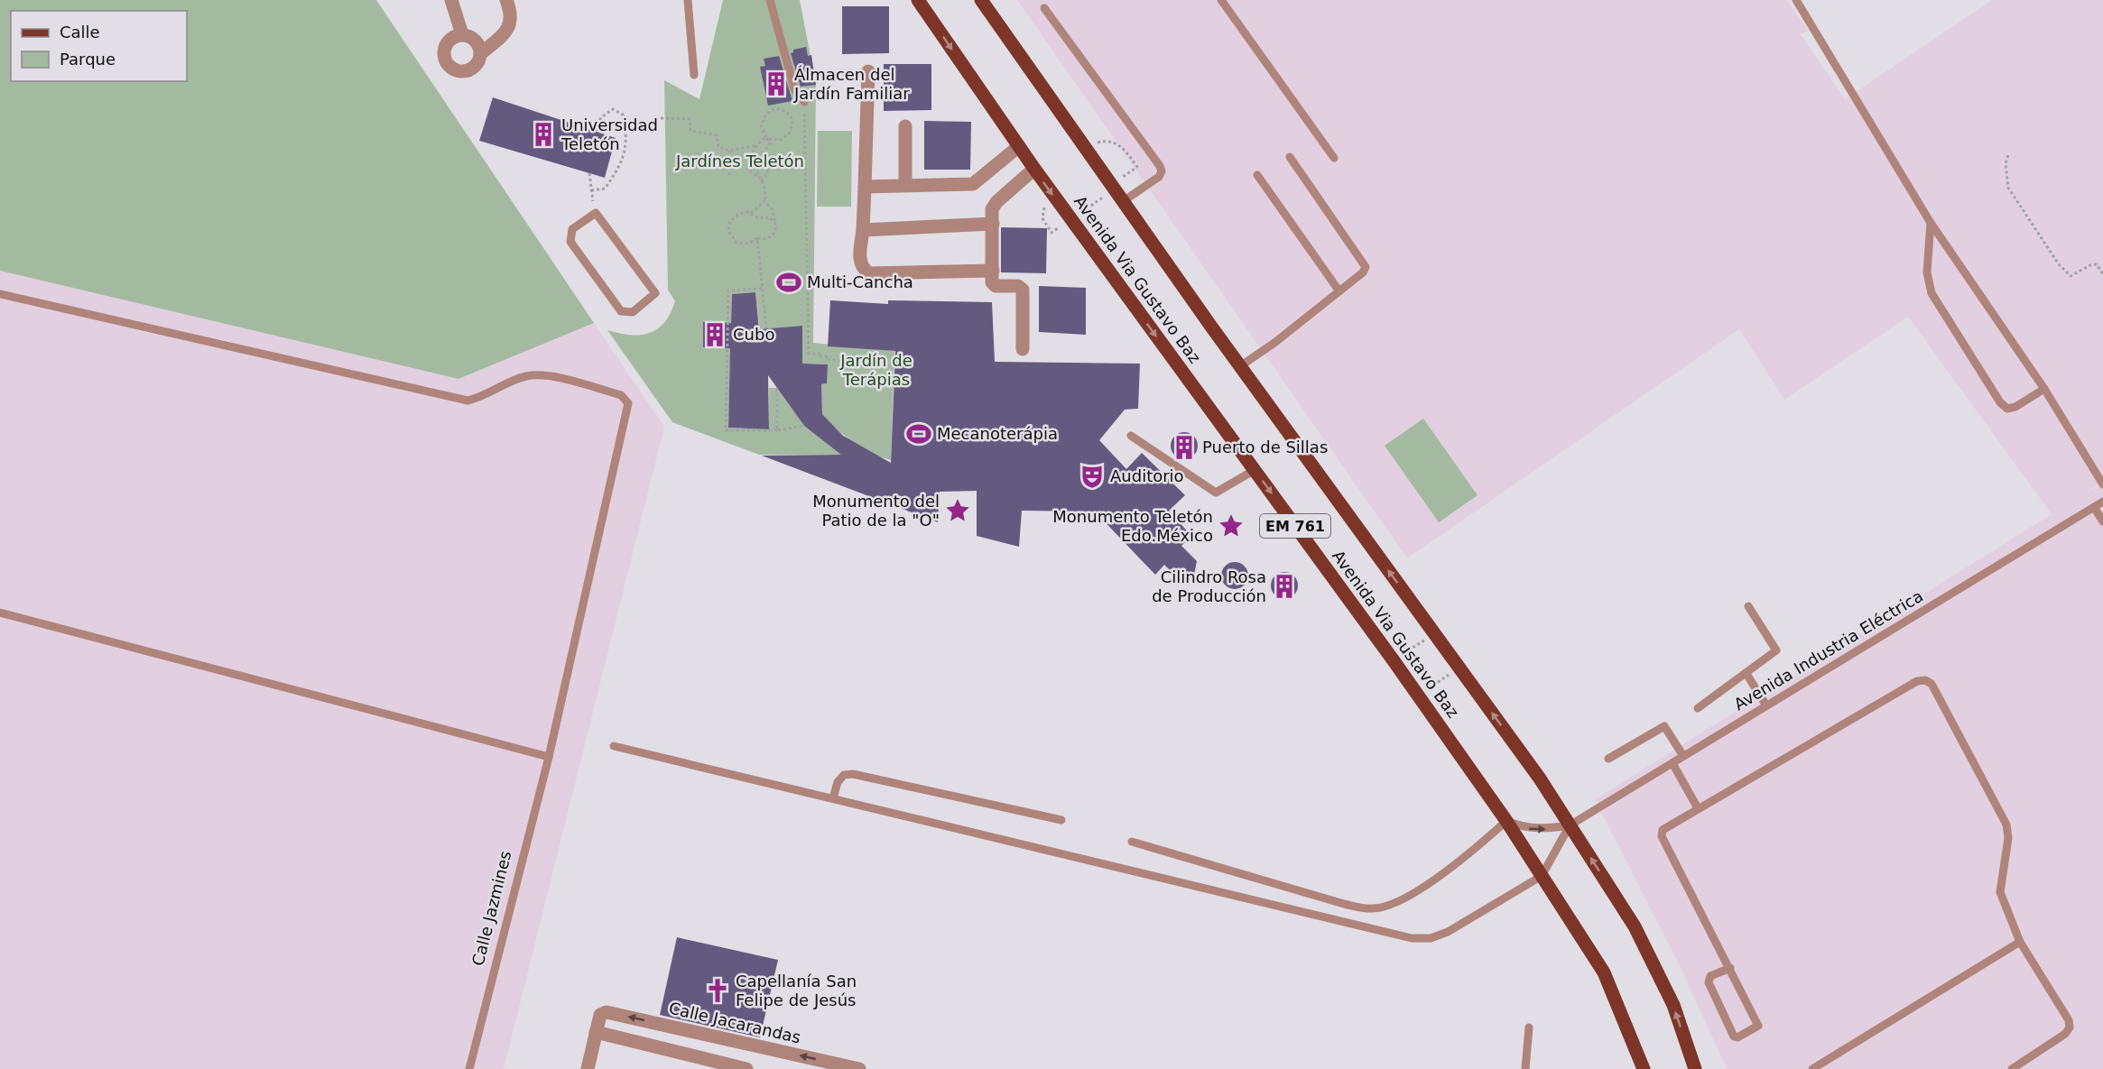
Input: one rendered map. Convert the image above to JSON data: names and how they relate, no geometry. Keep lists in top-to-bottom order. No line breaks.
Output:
{"streets":{"main road":["Avenida Via Gustavo Baz","EM 761"],"street":["Calle Jacarandas"],"lane":["Avenida Industria Eléctrica","Calle Jazmines"]},"crossings":[["Avenida Via Gustavo Baz","Avenida Industria Eléctrica"]],"parks":["Jardínes Teletón","Jardín de Terápias"],"places":{"building":["Álmacen del Jardín Familiar","Universidad Teletón","Cubo","Puerto de Sillas","Cilindro Rosa de Producción"],"sports":["Multi-Cancha","Mecanoterápia"],"theatre":["Auditorio"],"place":["Monumento del Patio de la \"O\"","Monumento Teletón Edo.México"],"church":["Capellanía San Felipe de Jesús"]},"legend":["Calle","Parque"]}
